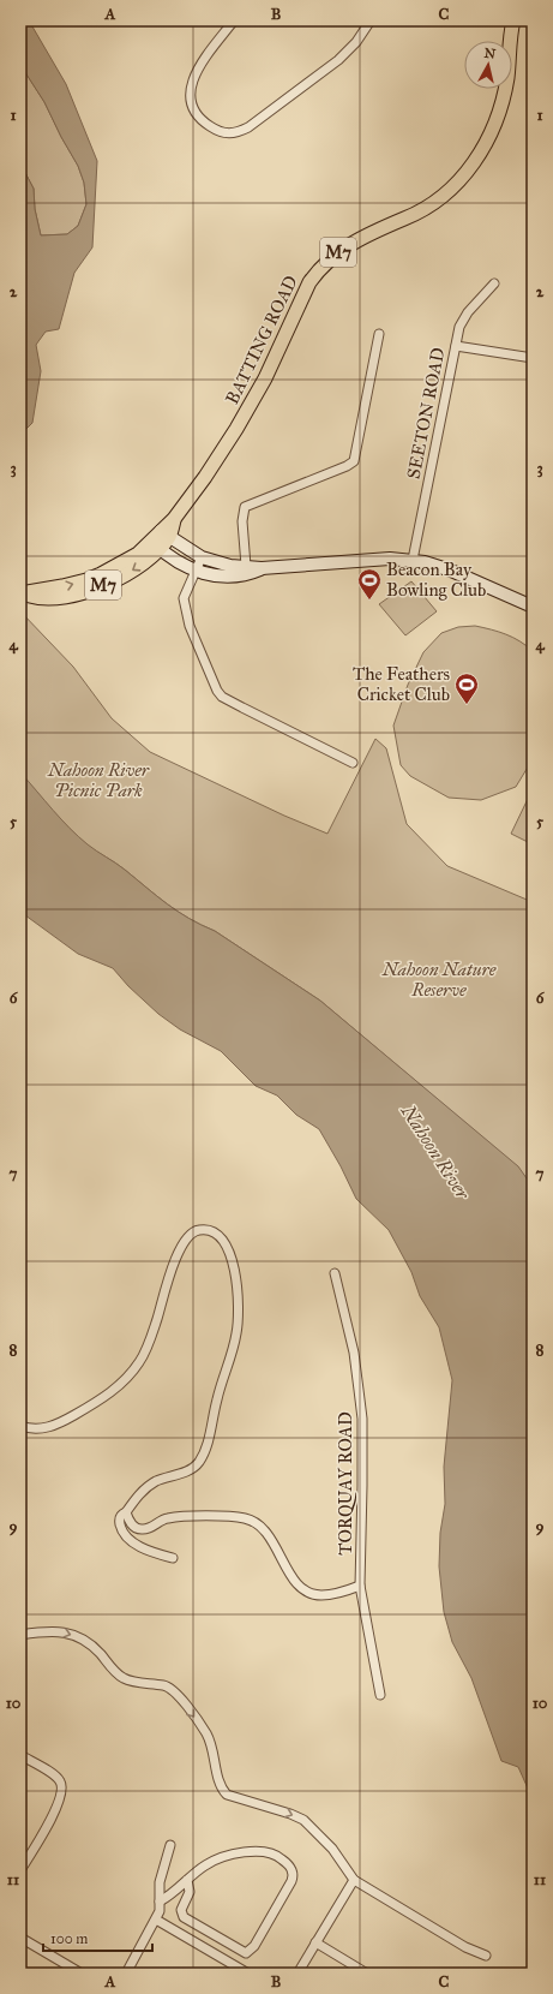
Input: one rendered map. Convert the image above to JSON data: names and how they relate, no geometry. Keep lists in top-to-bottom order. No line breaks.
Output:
{"streets":{"main road":["M7","BATTING ROAD"],"street":["SEETON ROAD","TORQUAY ROAD"]},"crossings":[["M7","BATTING ROAD"]],"water":["Nahoon River"],"parks":["Nahoon River Picnic Park","Nahoon Nature Reserve"],"places":{"sports":["Beacon Bay Bowling Club","The Feathers Cricket Club"]},"scale_bar":"100 m","north":"top","grid":{"columns":["A","B","C"],"rows":["1","2","3","4","5","6","7","8","9","10","11"]}}
